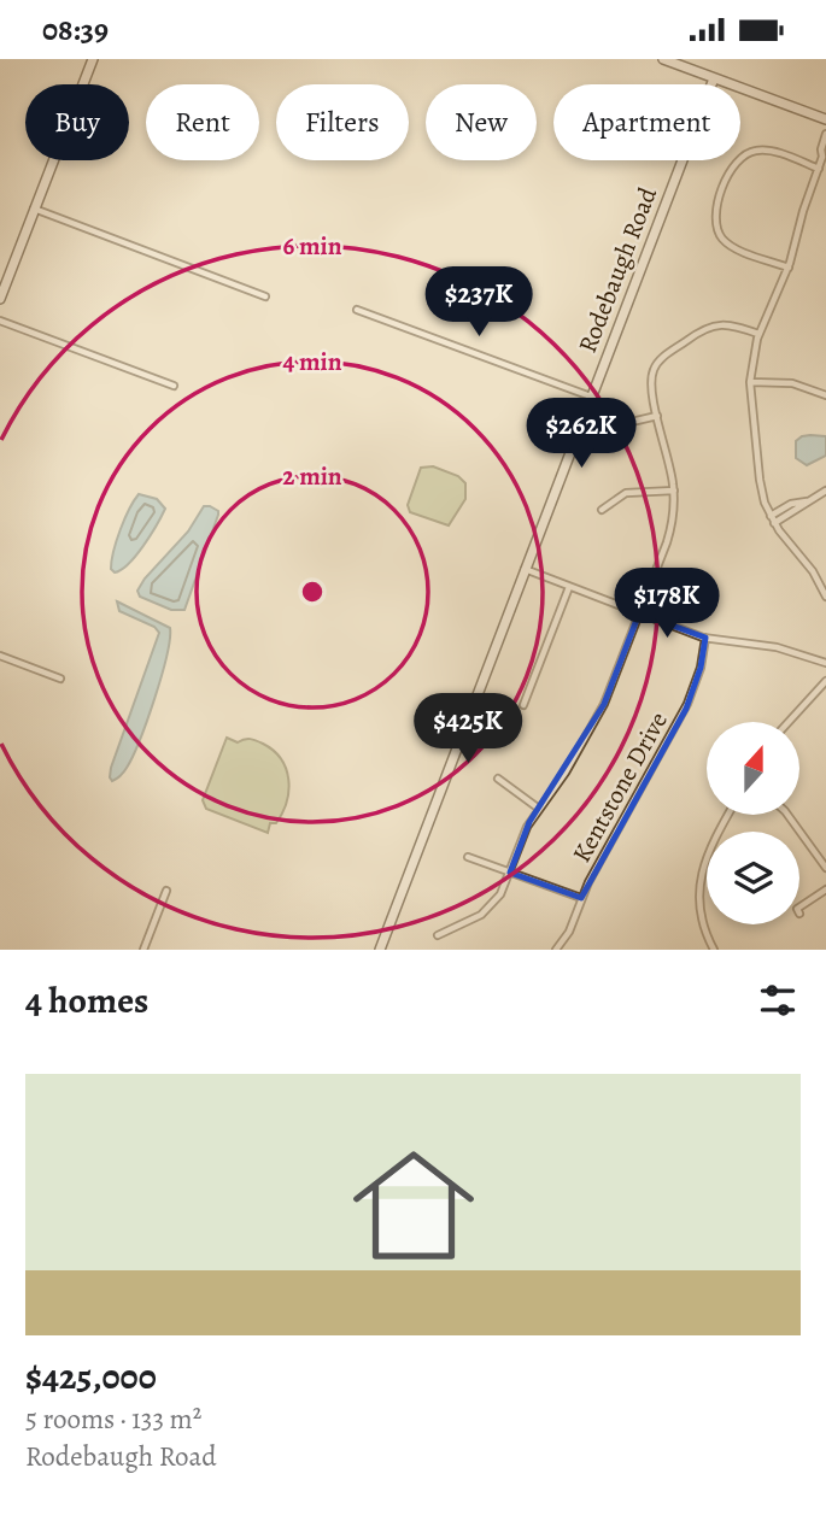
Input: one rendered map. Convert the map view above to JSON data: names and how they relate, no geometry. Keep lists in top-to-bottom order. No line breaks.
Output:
{"streets":{"street":["Rodebaugh Road","Kentstone Drive"]},"north":"top","page":{"status":"08:39","chip":["Buy","Rent","Filters","New","Apartment"],"price":["$237K","$262K","$178K","$425K"],"heading":"4 homes","list":[{"name":"$425,000","note":"5 rooms · 133 m² · Rodebaugh Road"}]},"rings":["6 min","4 min","2 min"]}
